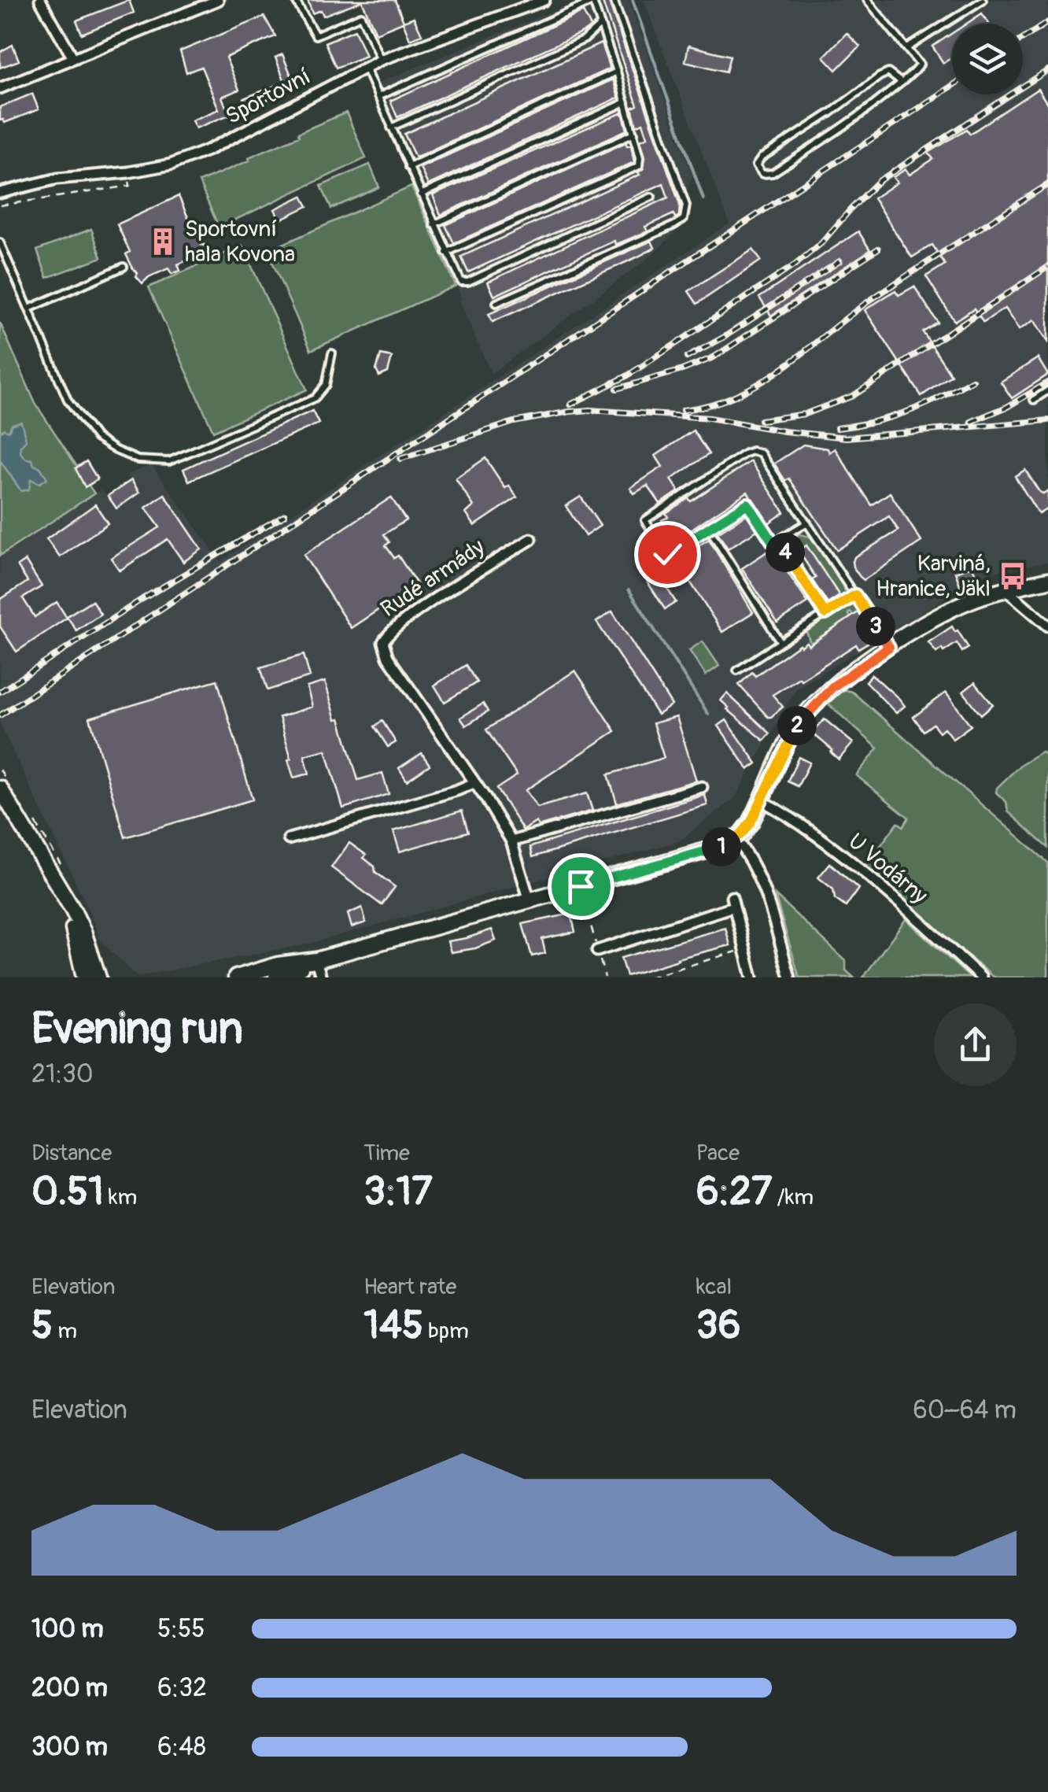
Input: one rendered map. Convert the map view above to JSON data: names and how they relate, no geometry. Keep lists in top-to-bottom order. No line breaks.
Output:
{"streets":{"street":["Sportovní","Rudé armády","U Vodárny"]},"places":{"building":["Sportovní hala Kovona"],"bus stop":["Karviná, Hranice, Jäkl"]},"page":{"pins":["4","3","2","1"],"heading":["Evening run","21:30"],"stats":[["Distance","0.51 km"],["Time","3:17"],["Pace","6:27 /km"],["Elevation","5 m"],["Heart rate","145 bpm"],["kcal","36"]],"chart":["Elevation","60–64 m"],"list":[{"name":"100 m","note":"5:55"},{"name":"200 m","note":"6:32"},{"name":"300 m","note":"6:48"}]}}
